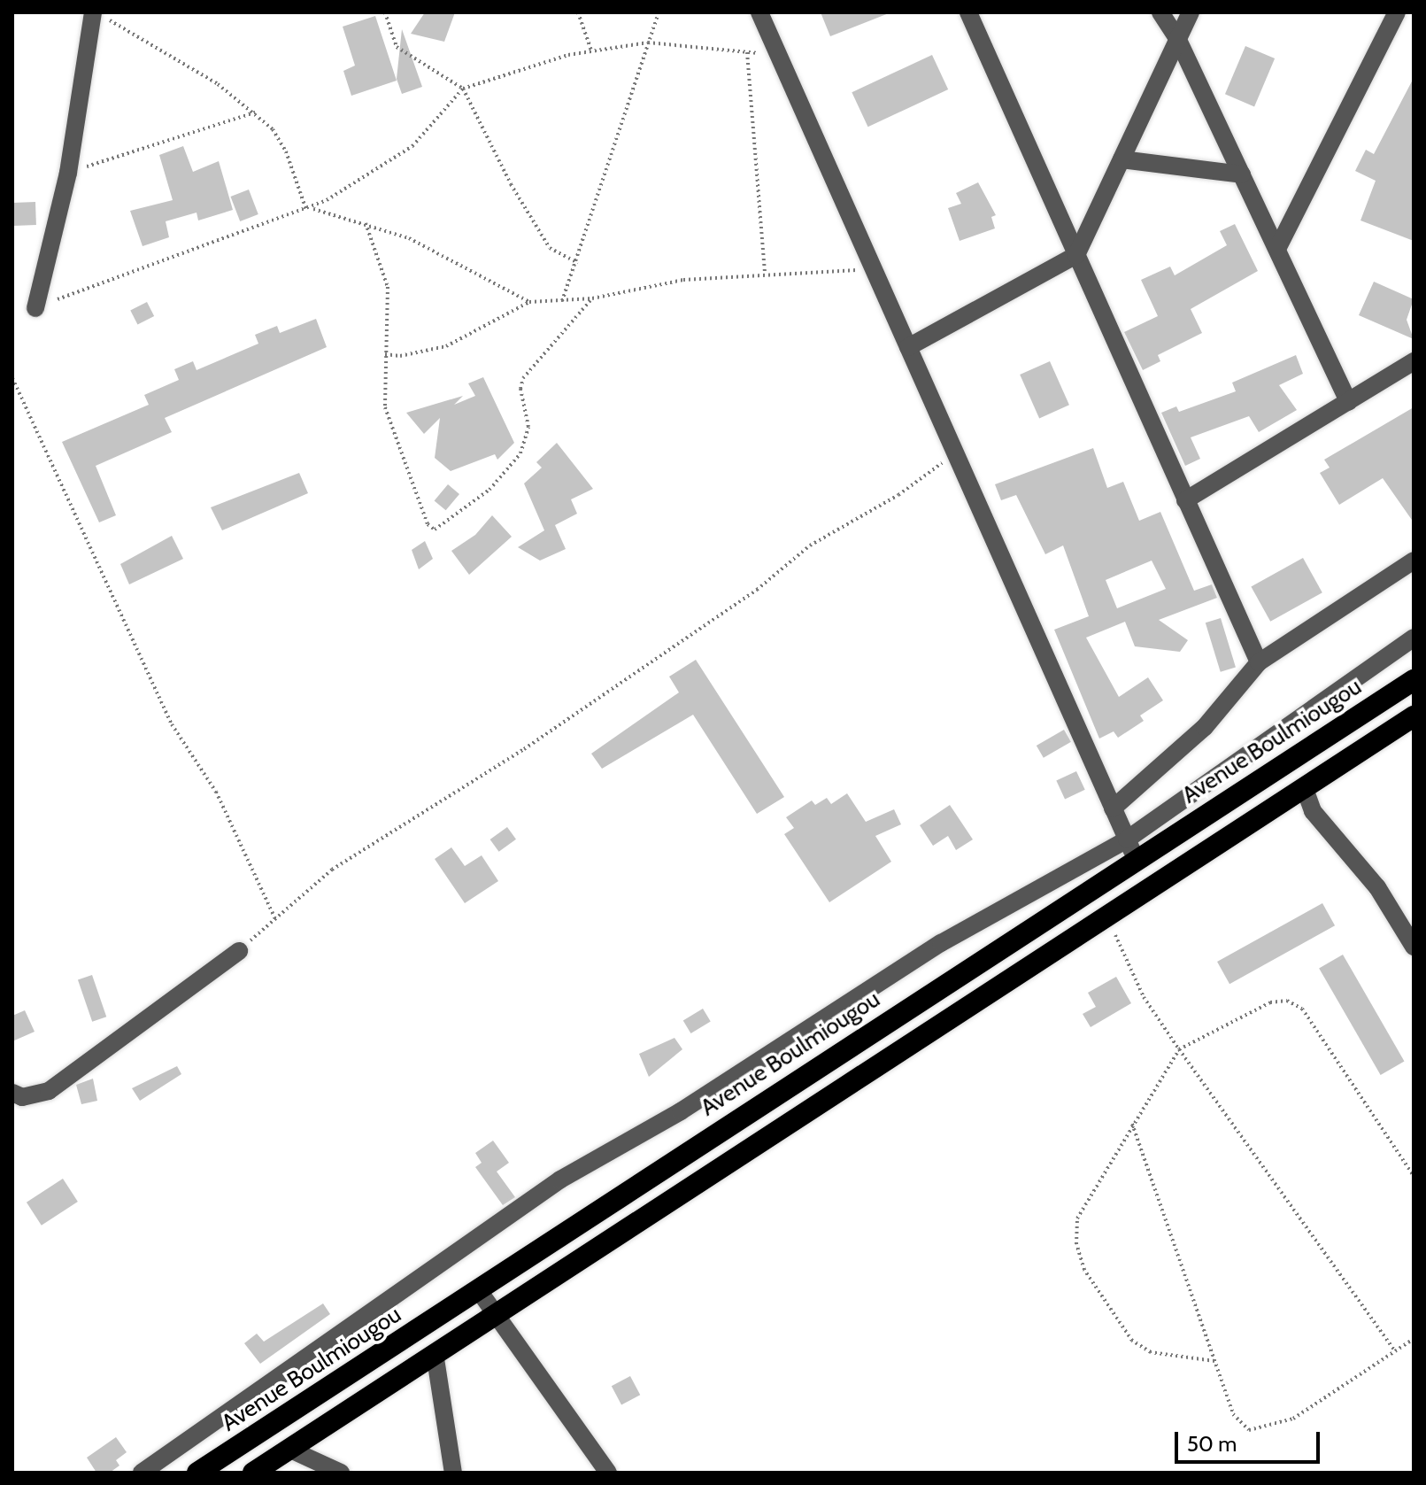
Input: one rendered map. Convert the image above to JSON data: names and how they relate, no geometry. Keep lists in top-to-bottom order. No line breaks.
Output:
{"streets":{"highway":["Avenue Boulmiougou"]},"scale_bar":"50 m"}
